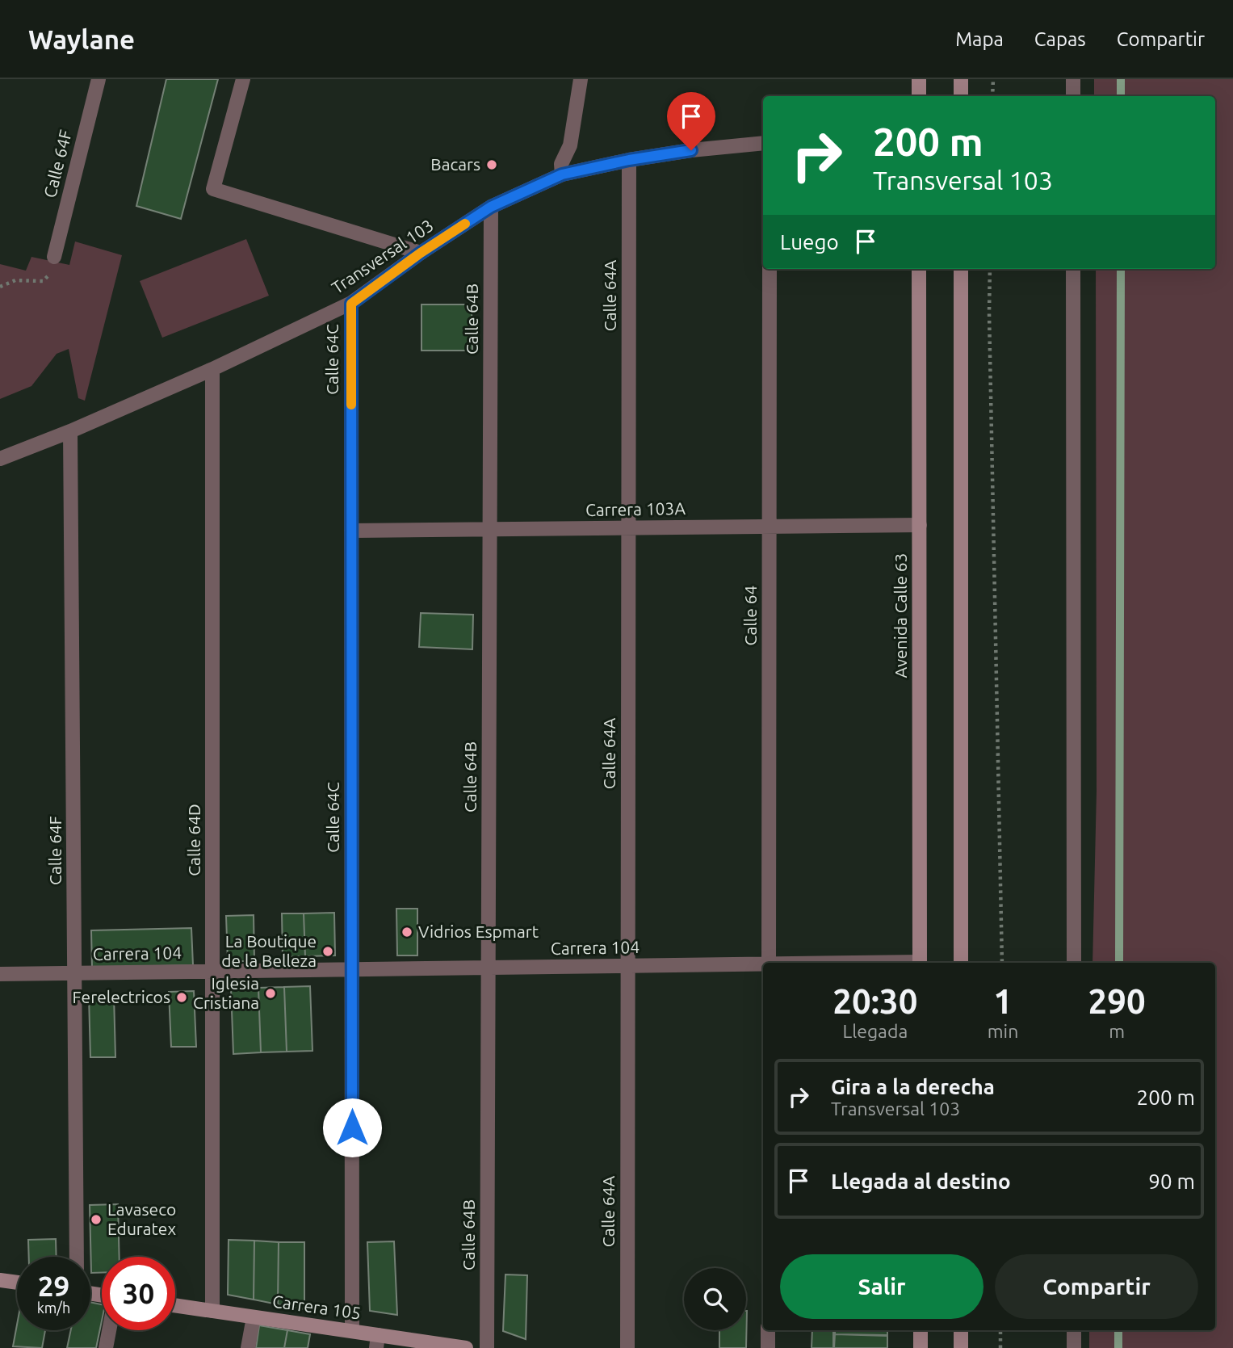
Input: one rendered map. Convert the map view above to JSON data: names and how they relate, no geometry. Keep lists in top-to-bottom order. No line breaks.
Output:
{"streets":{"main road":["Avenida Calle 63","Carrera 105"],"street":["Calle 64F","Transversal 103","Calle 64A","Calle 64B","Calle 64C","Carrera 103A","Calle 64","Calle 64D","Carrera 104"]},"crossings":[["Calle 64F","Transversal 103"],["Calle 64F","Carrera 104"],["Transversal 103","Calle 64A"],["Transversal 103","Calle 64B"],["Transversal 103","Calle 64C"],["Transversal 103","Calle 64D"],["Calle 64A","Carrera 103A"],["Calle 64A","Carrera 104"],["Calle 64B","Carrera 103A"],["Calle 64B","Carrera 104"],["Calle 64C","Carrera 103A"],["Calle 64C","Carrera 104"],["Calle 64C","Carrera 105"],["Carrera 103A","Calle 64"],["Carrera 103A","Avenida Calle 63"],["Calle 64D","Carrera 104"],["Calle 64D","Carrera 105"]],"places":["Bacars","Vidrios Espmart","La Boutique de la Belleza","Iglesia Cristiana","Ferelectricos","Lavaseco Eduratex"],"page":{"header":"Waylane","nav":["Mapa","Capas","Compartir"],"turn":["200 m","Transversal 103"],"then":"Luego","eta":["20:30","Llegada","1","min","290","m"],"list":[{"name":"Gira a la derecha","note":"Transversal 103","value":"200 m"},{"name":"Llegada al destino","value":"90 m"}],"buttons":["Salir","Compartir"],"speed":"29 km/h","limit":"30"}}
